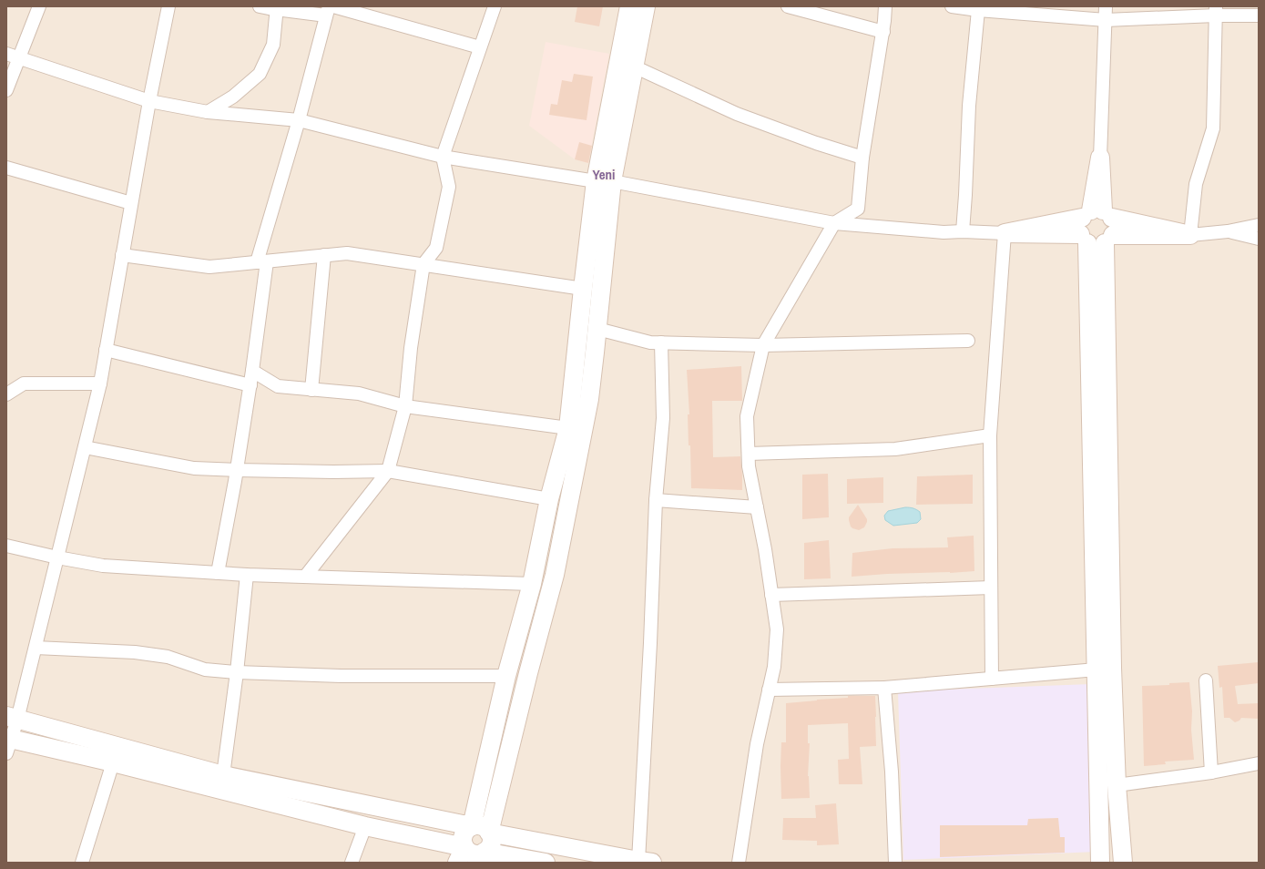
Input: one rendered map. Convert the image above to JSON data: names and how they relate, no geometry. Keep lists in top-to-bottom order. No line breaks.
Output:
{"districts":["Yeni"]}
